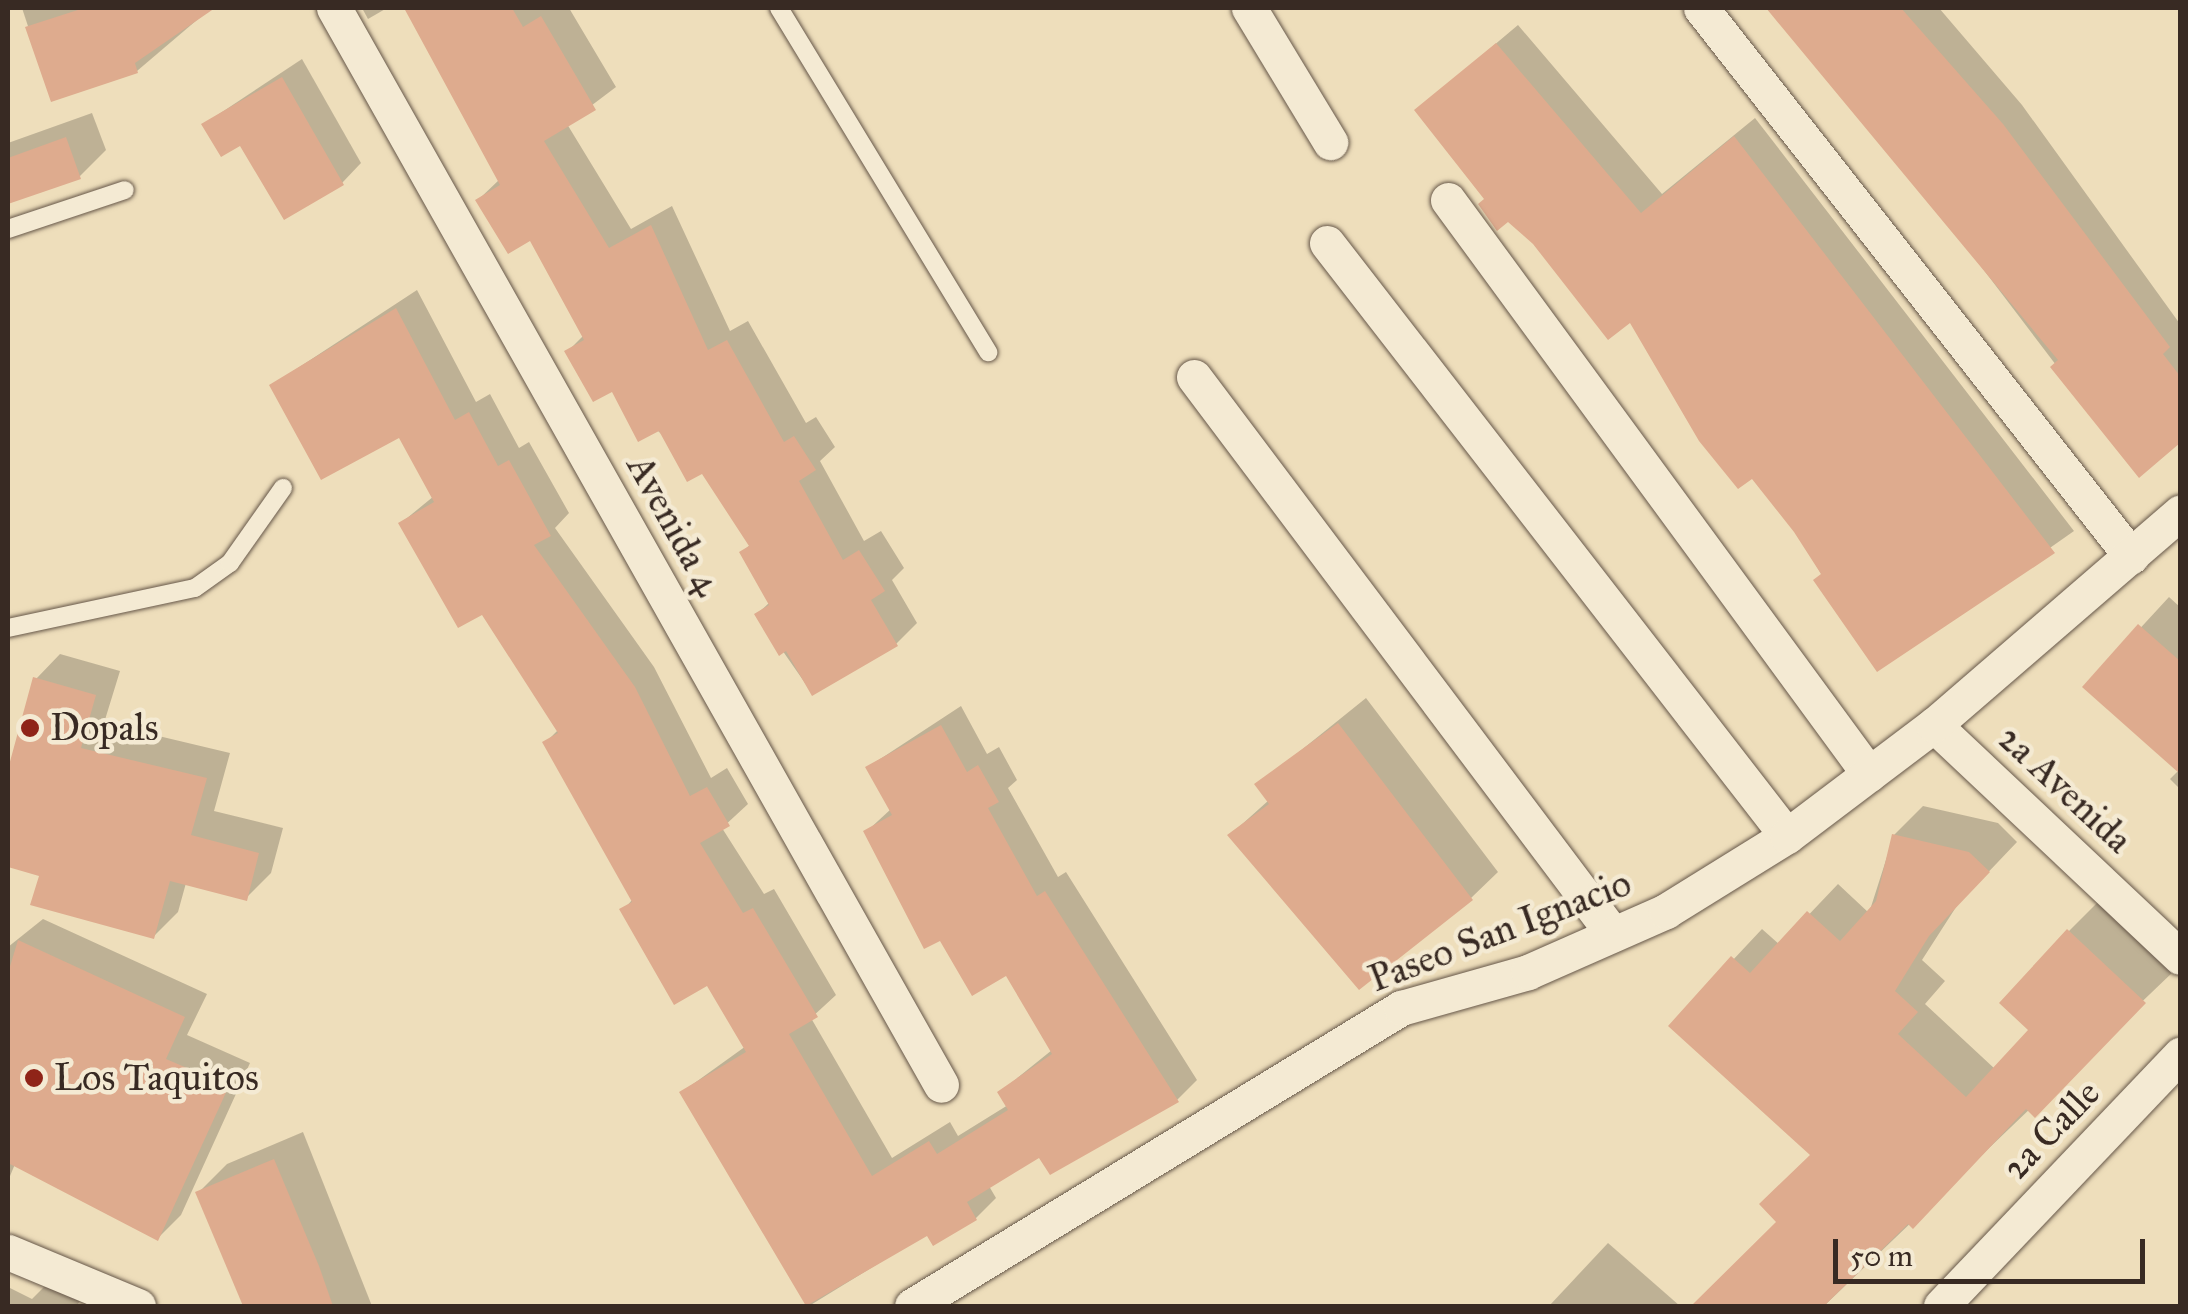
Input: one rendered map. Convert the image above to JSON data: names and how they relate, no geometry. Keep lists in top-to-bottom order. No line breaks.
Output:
{"streets":{"street":["Avenida 4","2a Avenida","Paseo San Ignacio","2a Calle"]},"crossings":[["2a Avenida","Paseo San Ignacio"]],"places":["Dopals","Los Taquitos"],"scale_bar":"50 m"}
